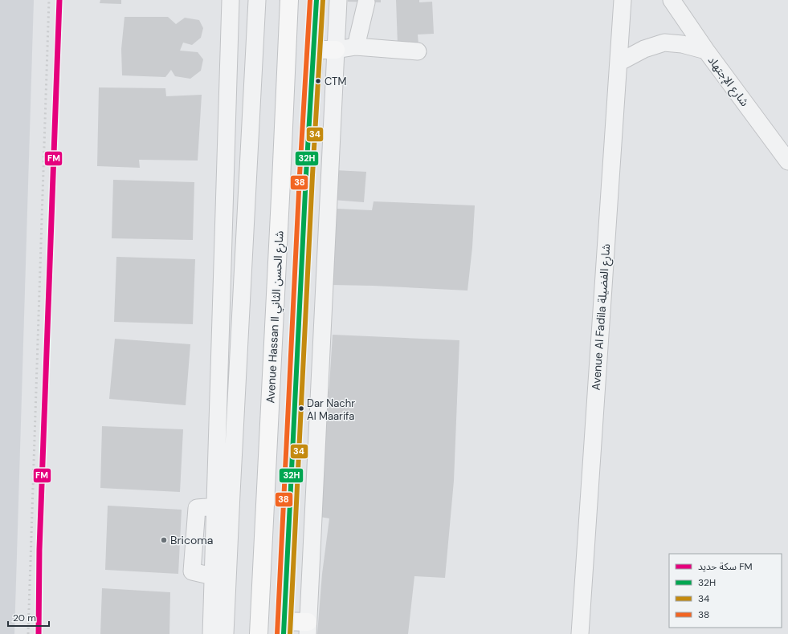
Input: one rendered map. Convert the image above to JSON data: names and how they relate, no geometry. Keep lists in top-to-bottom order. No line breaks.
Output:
{"streets":{"main road":["Avenue Hassan II شارع الحسن الثاني"],"street":["شارع الإجتهاد","Avenue Al Fadila شارع الفضيلة"]},"places":["CTM","Dar Nachr Al Maarifa","Bricoma"],"lines":["rail line FM","transit line 32H","transit line 34","transit line 38"],"legend":["سكة حديد FM","32H","34","38"],"scale_bar":"20 m"}
